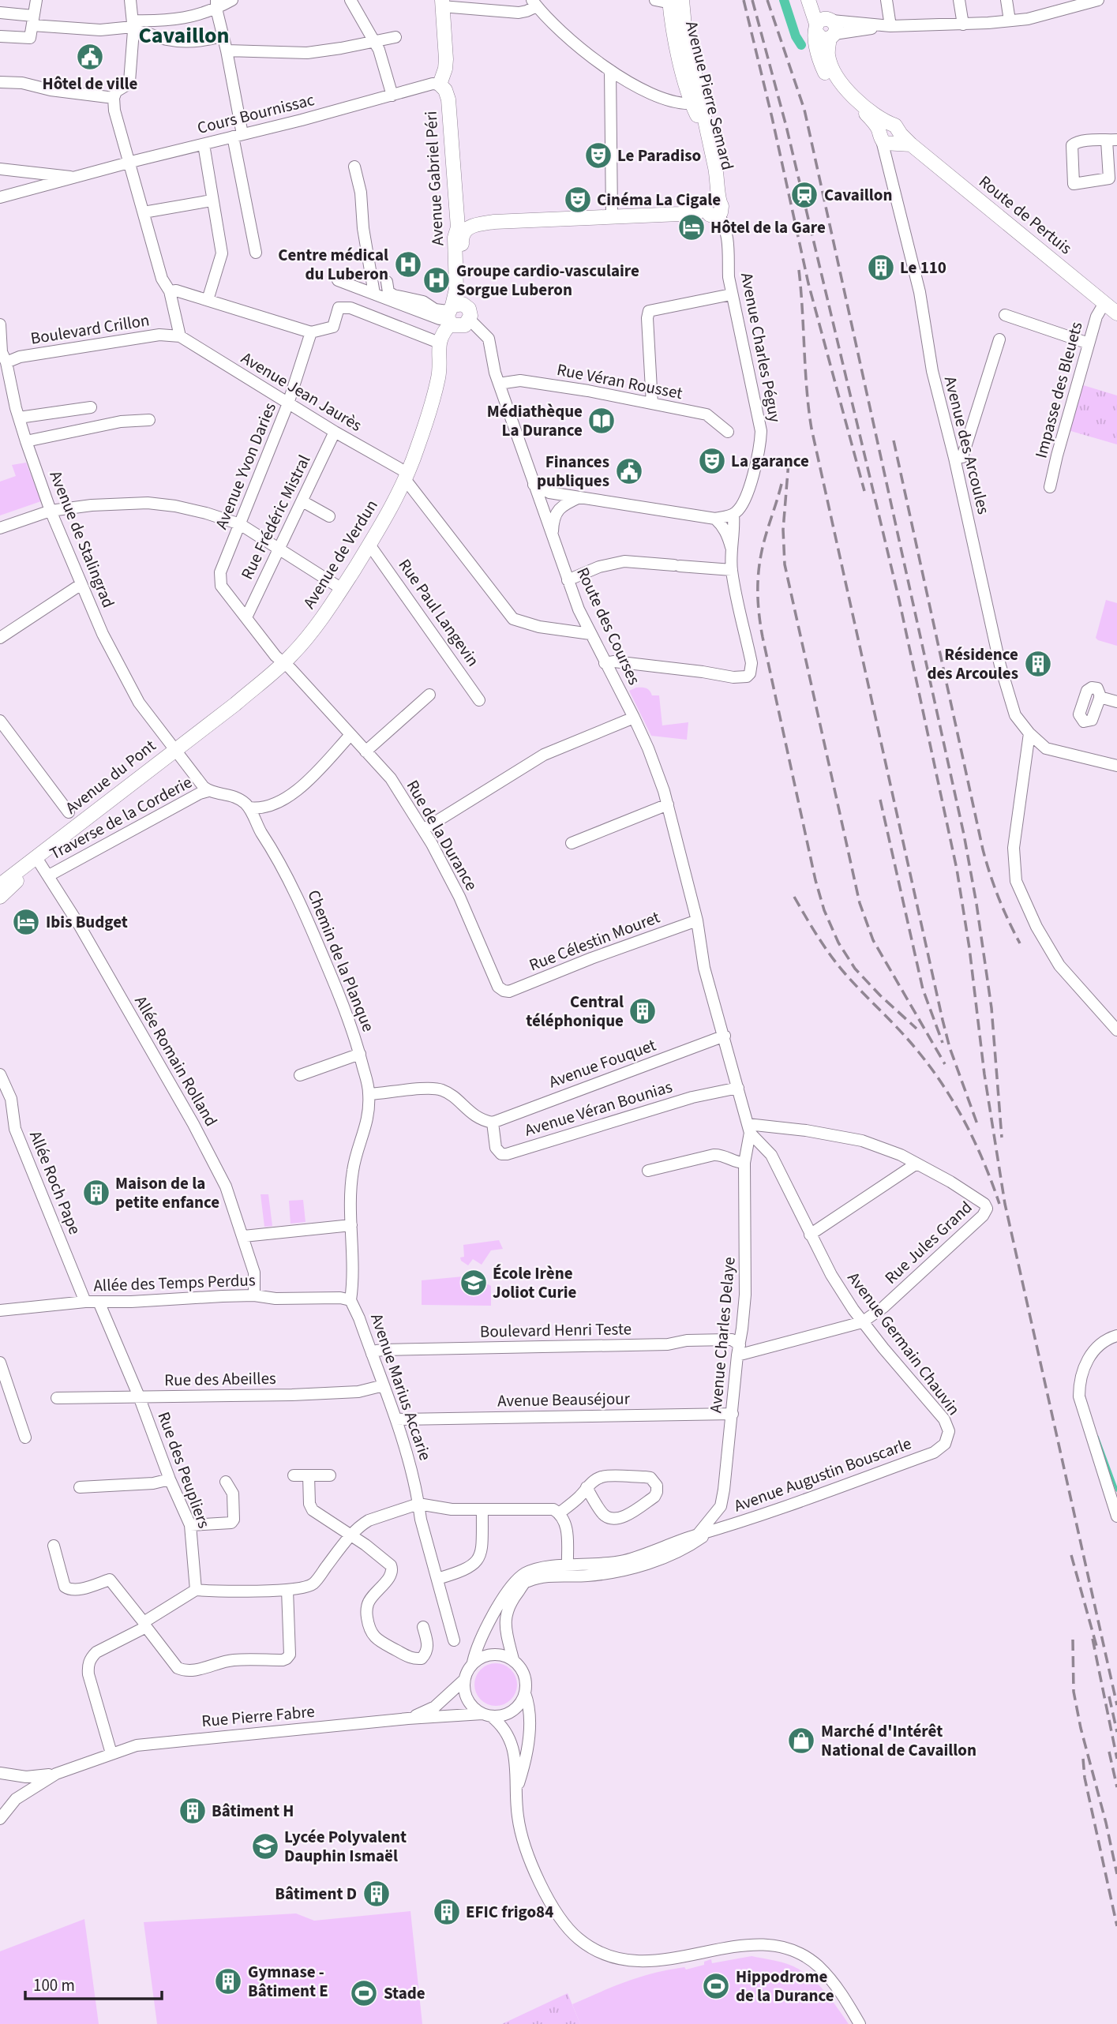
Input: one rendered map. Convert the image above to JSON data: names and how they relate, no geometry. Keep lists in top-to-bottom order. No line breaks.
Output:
{"streets":{"main road":["Avenue Pierre Semard","Avenue Gabriel Péri","Route de Pertuis","Avenue de Verdun","Avenue du Pont"],"street":["Cours Bournissac","Boulevard Crillon","Avenue Charles Péguy","Rue Véran Rousset","Impasse des Bleuets","Avenue Jean Jaurès","Avenue des Arcoules","Avenue Yvon Daries","Rue Frédéric Mistral","Avenue de Stalingrad","Rue Paul Langevin","Route des Courses","Traverse de la Corderie","Rue de la Durance","Rue Célestin Mouret","Chemin de la Planque","Allée Romain Rolland","Avenue Fouquet","Avenue Véran Bounias","Allée Roch Pape","Rue Jules Grand","Allée des Temps Perdus","Boulevard Henri Teste","Avenue Charles Delaye","Avenue Germain Chauvin","Rue des Abeilles","Avenue Marius Accarie","Avenue Beauséjour","Rue des Peupliers","Avenue Augustin Bouscarle","Rue Pierre Fabre"]},"crossings":[["Avenue Pierre Semard","Avenue Charles Péguy"],["Cours Bournissac","Avenue Gabriel Péri"],["Route de Pertuis","Impasse des Bleuets"],["Route de Pertuis","Avenue des Arcoules"],["Boulevard Crillon","Avenue Jean Jaurès"],["Boulevard Crillon","Avenue de Stalingrad"],["Avenue Charles Péguy","Route des Courses"],["Rue Véran Rousset","Route des Courses"],["Avenue Jean Jaurès","Avenue Yvon Daries"],["Avenue Jean Jaurès","Rue Frédéric Mistral"],["Avenue Jean Jaurès","Avenue de Verdun"],["Avenue Yvon Daries","Rue de la Durance"],["Rue Frédéric Mistral","Rue de la Durance"],["Avenue de Stalingrad","Avenue de Verdun"],["Avenue de Stalingrad","Avenue du Pont"],["Avenue de Verdun","Rue Paul Langevin"],["Avenue de Verdun","Avenue du Pont"],["Avenue de Verdun","Rue de la Durance"],["Route des Courses","Rue Célestin Mouret"],["Route des Courses","Avenue Fouquet"],["Route des Courses","Avenue Véran Bounias"],["Route des Courses","Avenue Charles Delaye"],["Route des Courses","Avenue Germain Chauvin"],["Avenue du Pont","Allée Romain Rolland"],["Traverse de la Corderie","Allée Romain Rolland"],["Rue de la Durance","Rue Célestin Mouret"],["Chemin de la Planque","Allée des Temps Perdus"],["Chemin de la Planque","Avenue Marius Accarie"],["Allée Romain Rolland","Allée des Temps Perdus"],["Avenue Fouquet","Avenue Véran Bounias"],["Allée Roch Pape","Allée des Temps Perdus"],["Rue Jules Grand","Avenue Germain Chauvin"],["Allée des Temps Perdus","Avenue Marius Accarie"],["Allée des Temps Perdus","Rue des Peupliers"],["Boulevard Henri Teste","Avenue Charles Delaye"],["Boulevard Henri Teste","Avenue Marius Accarie"],["Avenue Charles Delaye","Avenue Germain Chauvin"],["Avenue Charles Delaye","Avenue Beauséjour"],["Avenue Charles Delaye","Avenue Augustin Bouscarle"],["Avenue Germain Chauvin","Avenue Augustin Bouscarle"],["Rue des Abeilles","Avenue Marius Accarie"],["Rue des Abeilles","Rue des Peupliers"],["Avenue Marius Accarie","Avenue Beauséjour"]],"districts":["Cavaillon"],"places":{"public building":["Hôtel de ville","Finances publiques"],"theatre":["Le Paradiso","Cinéma La Cigale","La garance"],"station":["Cavaillon"],"hotel":["Hôtel de la Gare","Ibis Budget"],"hospital":["Centre médical du Luberon","Groupe cardio-vasculaire Sorgue Luberon"],"building":["Le 110","Résidence des Arcoules","Central téléphonique","Maison de la petite enfance","Bâtiment H","Bâtiment D","EFIC frigo84","Gymnase - Bâtiment E"],"library":["Médiathèque La Durance"],"school or university":["École Irène Joliot Curie","Lycée Polyvalent Dauphin Ismaël"],"shop":["Marché d'Intérêt National de Cavaillon"],"sports":["Hippodrome de la Durance","Stade"]},"scale_bar":"100 m"}
